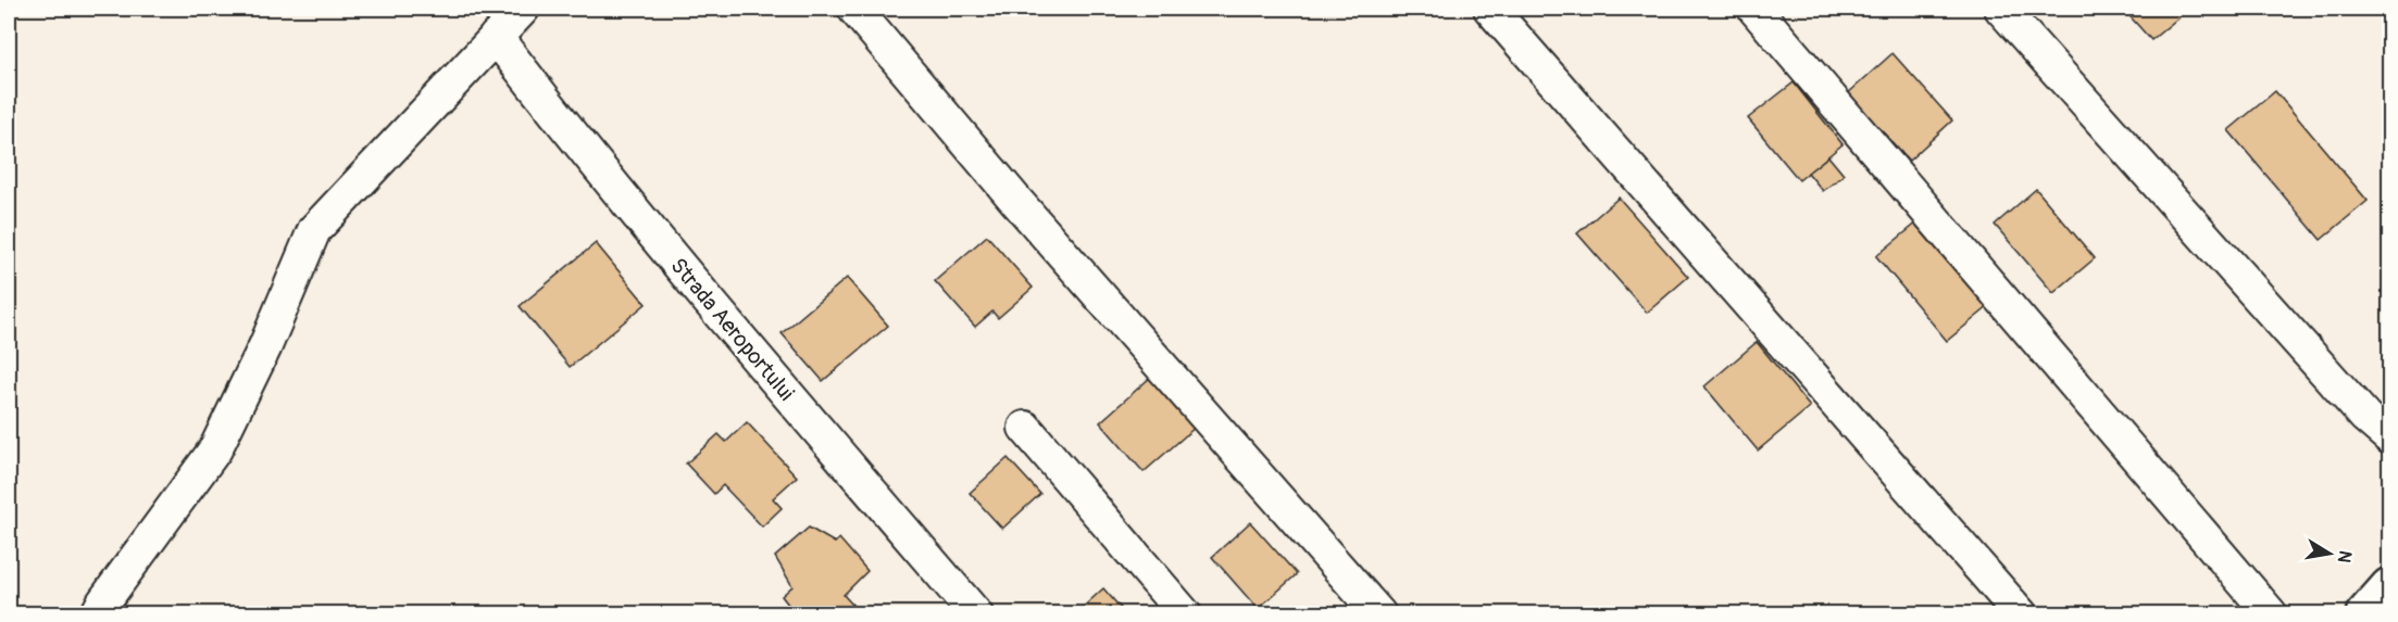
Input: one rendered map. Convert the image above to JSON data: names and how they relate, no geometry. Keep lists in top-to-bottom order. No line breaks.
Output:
{"streets":{"street":["Strada Aeroportului"]},"north":"right"}
